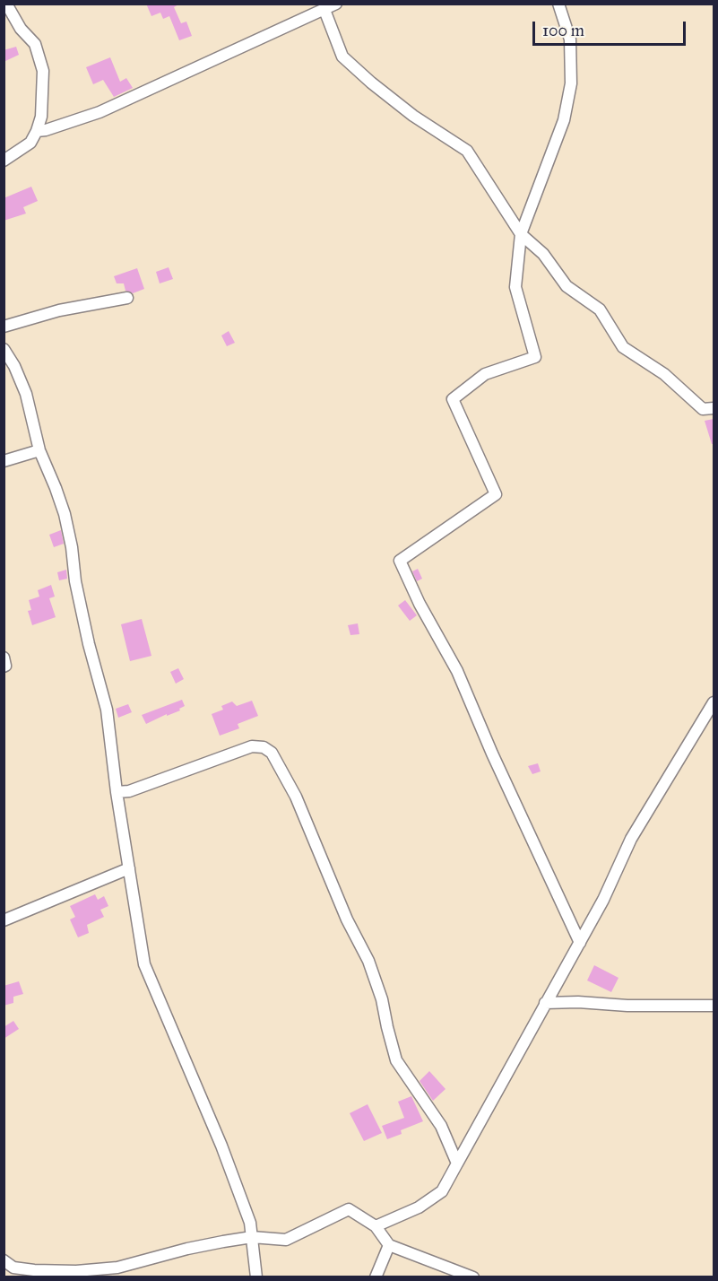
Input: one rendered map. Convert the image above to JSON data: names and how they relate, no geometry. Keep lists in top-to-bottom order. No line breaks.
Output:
{"scale_bar":"100 m"}
